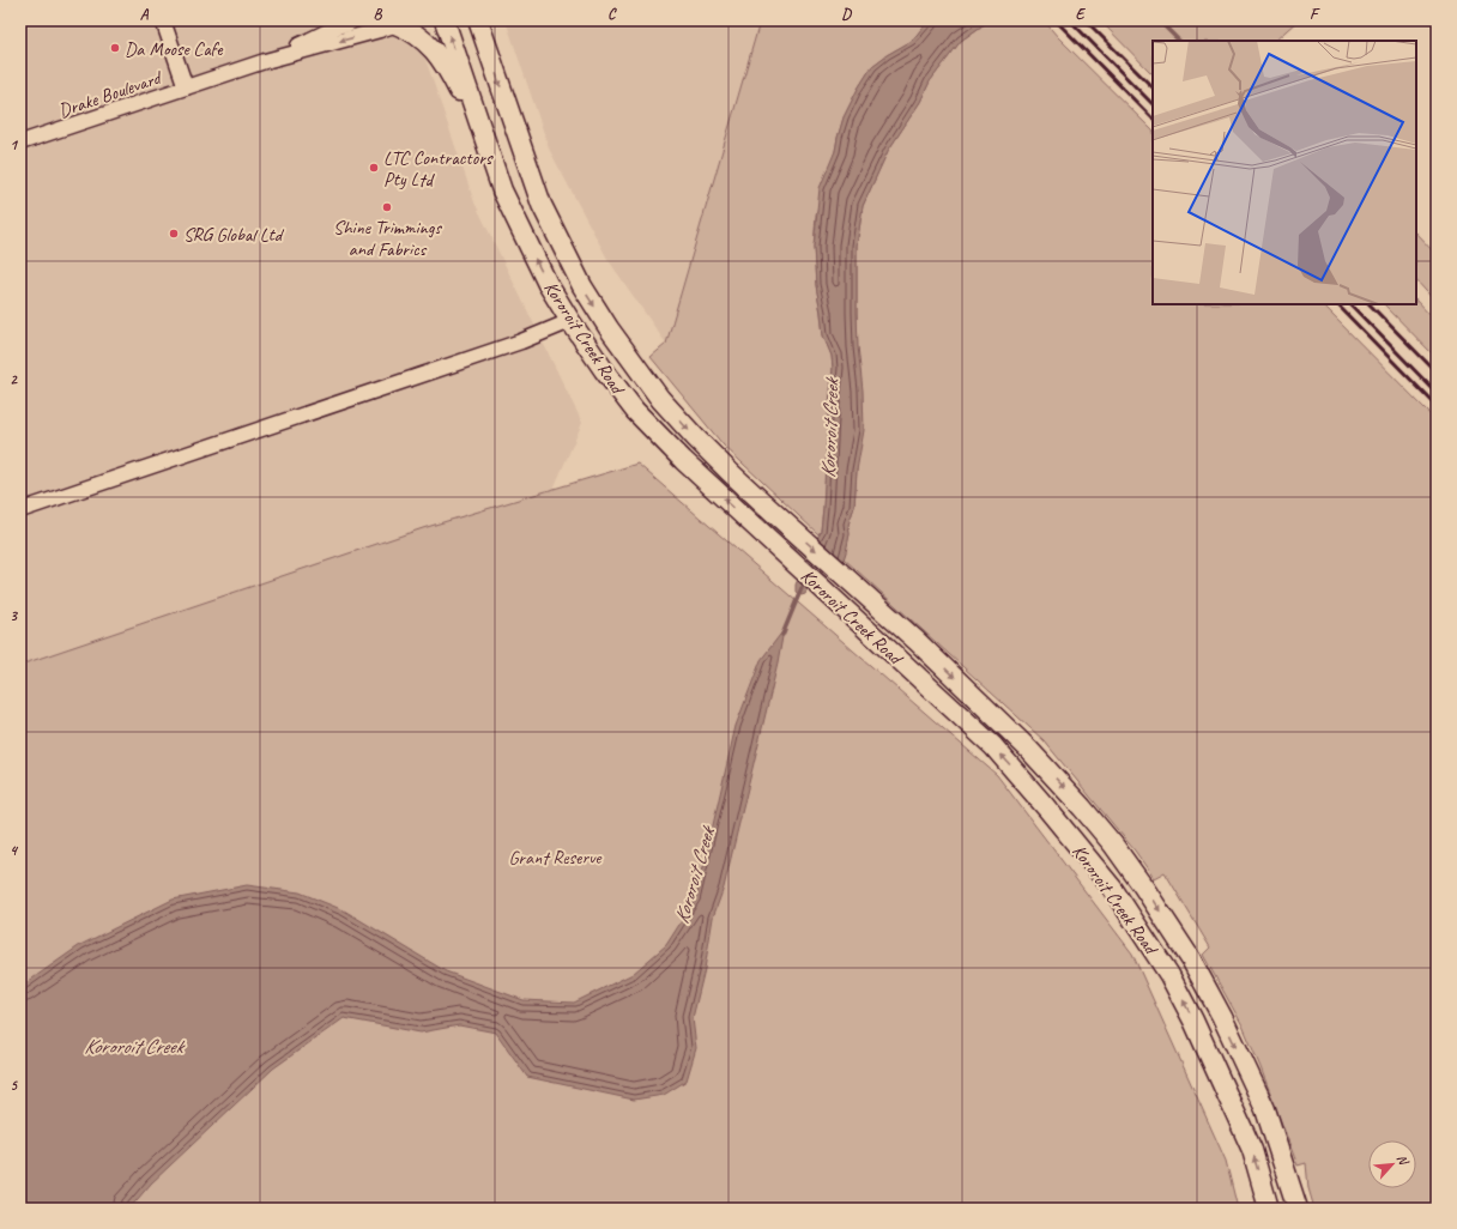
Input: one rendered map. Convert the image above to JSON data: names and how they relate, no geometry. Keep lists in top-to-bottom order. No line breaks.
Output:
{"streets":{"main road":["Kororoit Creek Road"],"street":["Drake Boulevard"]},"water":["Kororoit Creek"],"parks":["Grant Reserve"],"places":["Da Moose Cafe","LTC Contractors Pty Ltd","Shine Trimmings and Fabrics","SRG Global Ltd"],"north":"top right","grid":{"columns":["A","B","C","D","E","F"],"rows":["1","2","3","4","5"]}}
